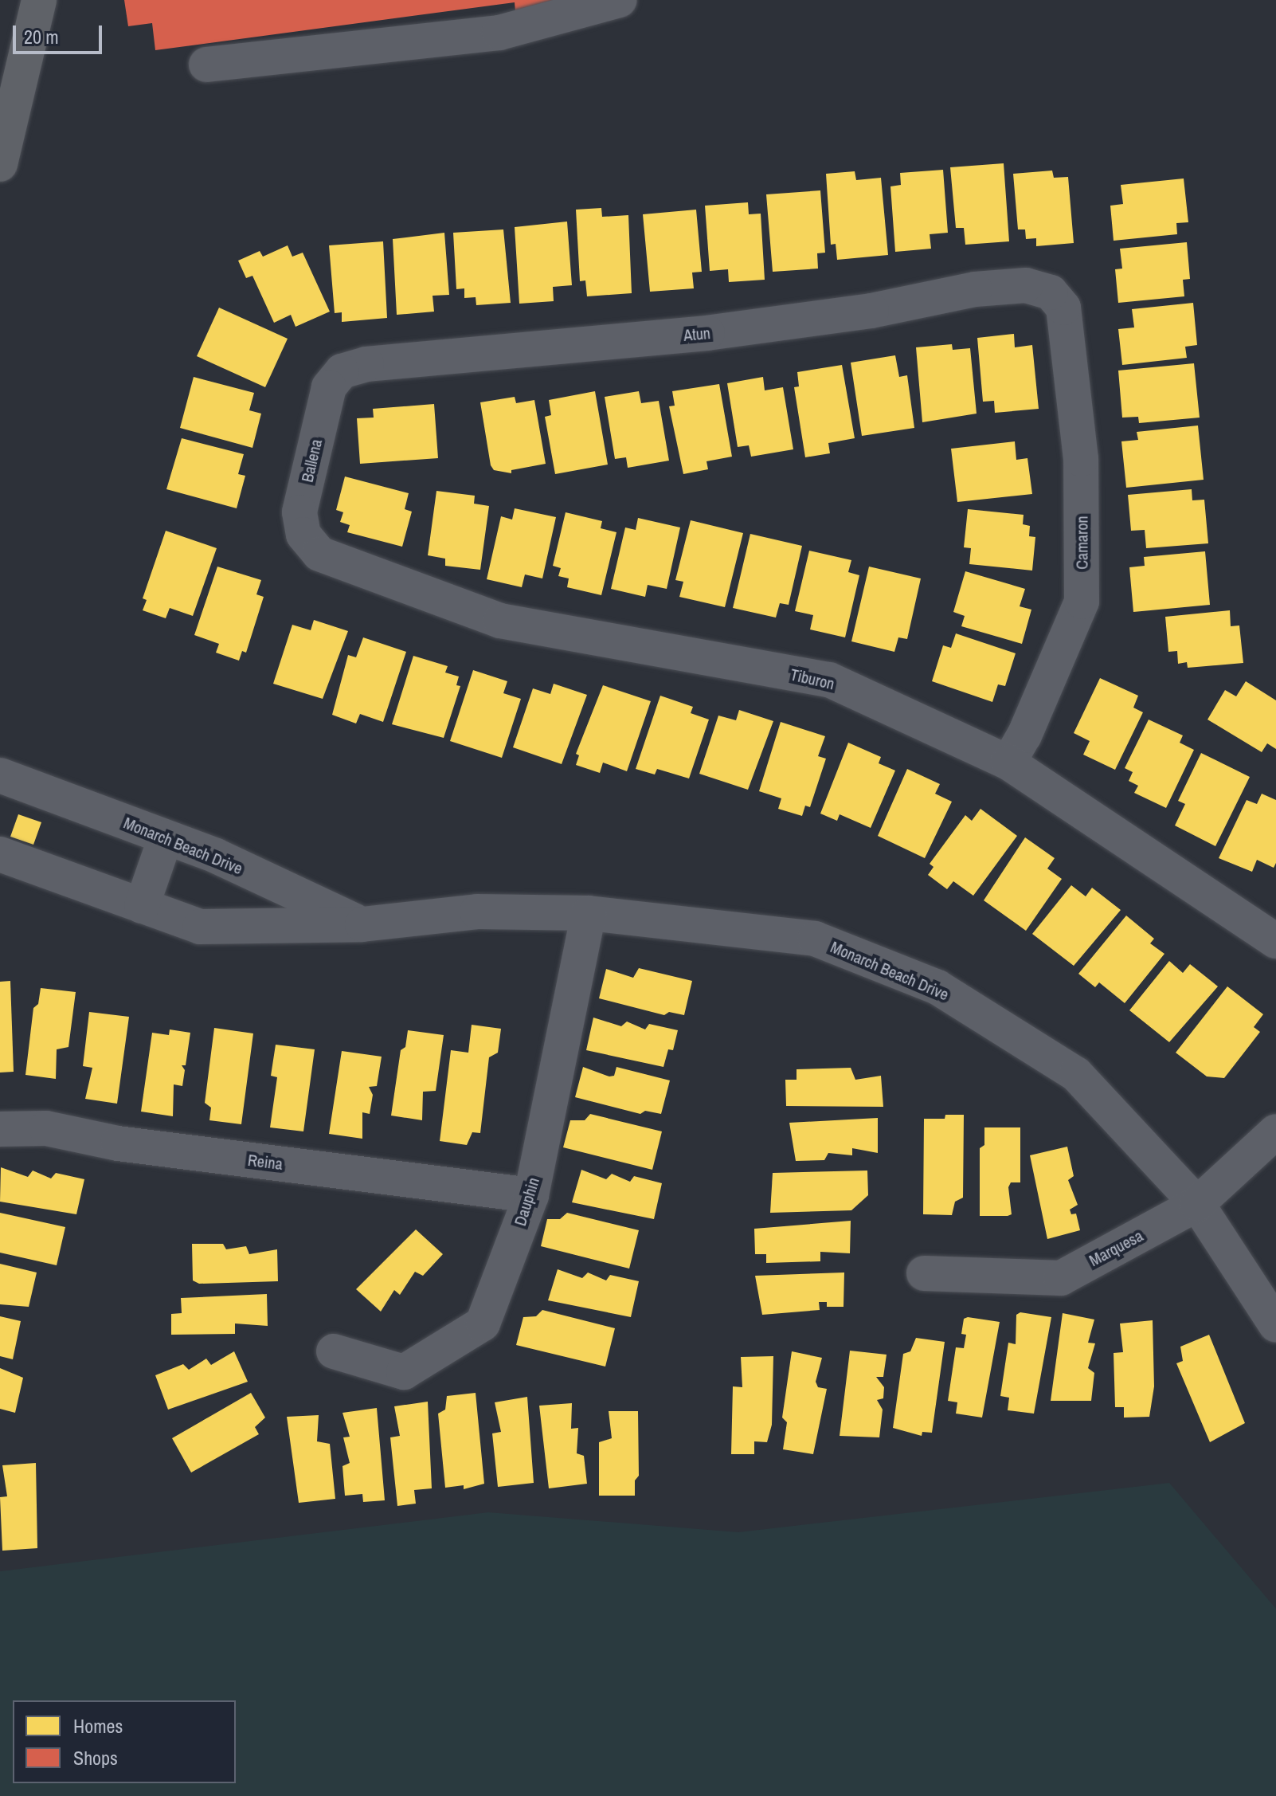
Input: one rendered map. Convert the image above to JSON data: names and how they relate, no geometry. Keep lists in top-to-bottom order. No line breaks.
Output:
{"streets":{"street":["Atun","Ballena","Camaron","Tiburon","Monarch Beach Drive","Reina","Dauphin","Marquesa"]},"crossings":[["Atun","Ballena"],["Atun","Camaron"],["Ballena","Tiburon"],["Camaron","Tiburon"],["Monarch Beach Drive","Dauphin"],["Monarch Beach Drive","Marquesa"],["Reina","Dauphin"]],"legend":["Homes","Shops"],"scale_bar":"20 m"}
